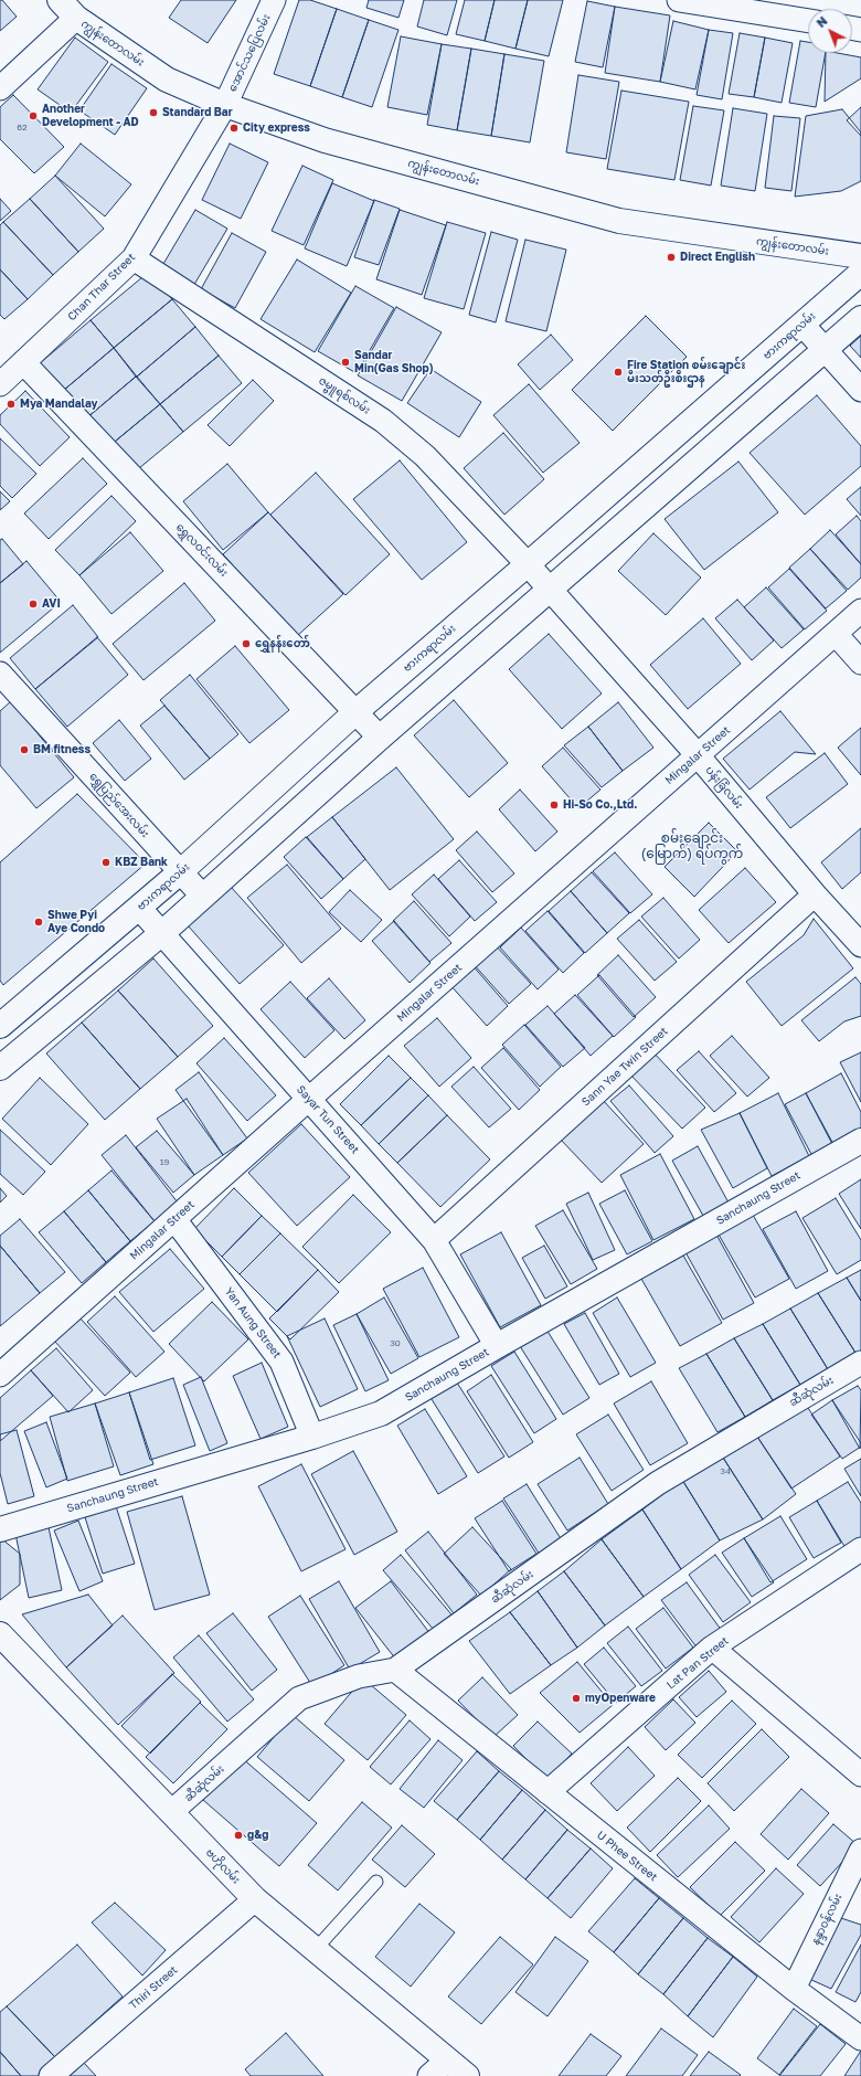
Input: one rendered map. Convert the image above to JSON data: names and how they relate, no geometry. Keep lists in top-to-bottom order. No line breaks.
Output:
{"streets":{"main road":["ကျွန်းတောလမ်း","ဗားကရာလမ်း","Sanchaung Street","ဗဟိုလမ်း"],"street":["အောင်သပြေလမ်း","Chan Thar Street","ဇမ္ဗူရစ်လမ်း","ရွှေလဝင်းလမ်း","Mingalar Street","ပန်းခြံလမ်း","ရွှေပြည်အေးလမ်း","Sann Yae Twin Street","Sayar Tun Street","Yan Aung Street","ဆီဆုံလမ်း","Lat Pan Street","U Phee Street","နန္ဒာ၀န်လမ်း","Thiri Street"]},"crossings":[["ကျွန်းတောလမ်း","အောင်သပြေလမ်း"],["ကျွန်းတောလမ်း","Chan Thar Street"],["အောင်သပြေလမ်း","Chan Thar Street"],["Chan Thar Street","ဇမ္ဗူရစ်လမ်း"],["Chan Thar Street","ရွှေလဝင်းလမ်း"],["ဗားကရာလမ်း","ဇမ္ဗူရစ်လမ်း"],["ဗားကရာလမ်း","ရွှေလဝင်းလမ်း"],["ဗားကရာလမ်း","ရွှေပြည်အေးလမ်း"],["ဗားကရာလမ်း","Sayar Tun Street"],["ဇမ္ဗူရစ်လမ်း","ပန်းခြံလမ်း"],["Mingalar Street","ပန်းခြံလမ်း"],["Mingalar Street","Sayar Tun Street"],["Mingalar Street","Yan Aung Street"],["ပန်းခြံလမ်း","Sann Yae Twin Street"],["Sann Yae Twin Street","Sayar Tun Street"],["Sayar Tun Street","Sanchaung Street"],["Sanchaung Street","Yan Aung Street"],["ဆီဆုံလမ်း","U Phee Street"],["ဆီဆုံလမ်း","ဗဟိုလမ်း"],["Lat Pan Street","U Phee Street"],["U Phee Street","နန္ဒာ၀န်လမ်း"],["ဗဟိုလမ်း","Thiri Street"]],"districts":["စမ်းချောင်း (မြောက်) ရပ်ကွက်"],"places":["Standard Bar","Another Development - AD","City express","Direct English","Sandar Min(Gas Shop)","Fire Station စမ်းချောင်း မီးသတ်ဦးစီးဌာန","Mya Mandalay","AVI","ရွှေနန်းတော်","BM fitness","Hi-So Co.,Ltd.","KBZ Bank","Shwe Pyi Aye Condo","myOpenware","g&g"],"house_numbers":["62","19","30","34"],"north":"top left"}
